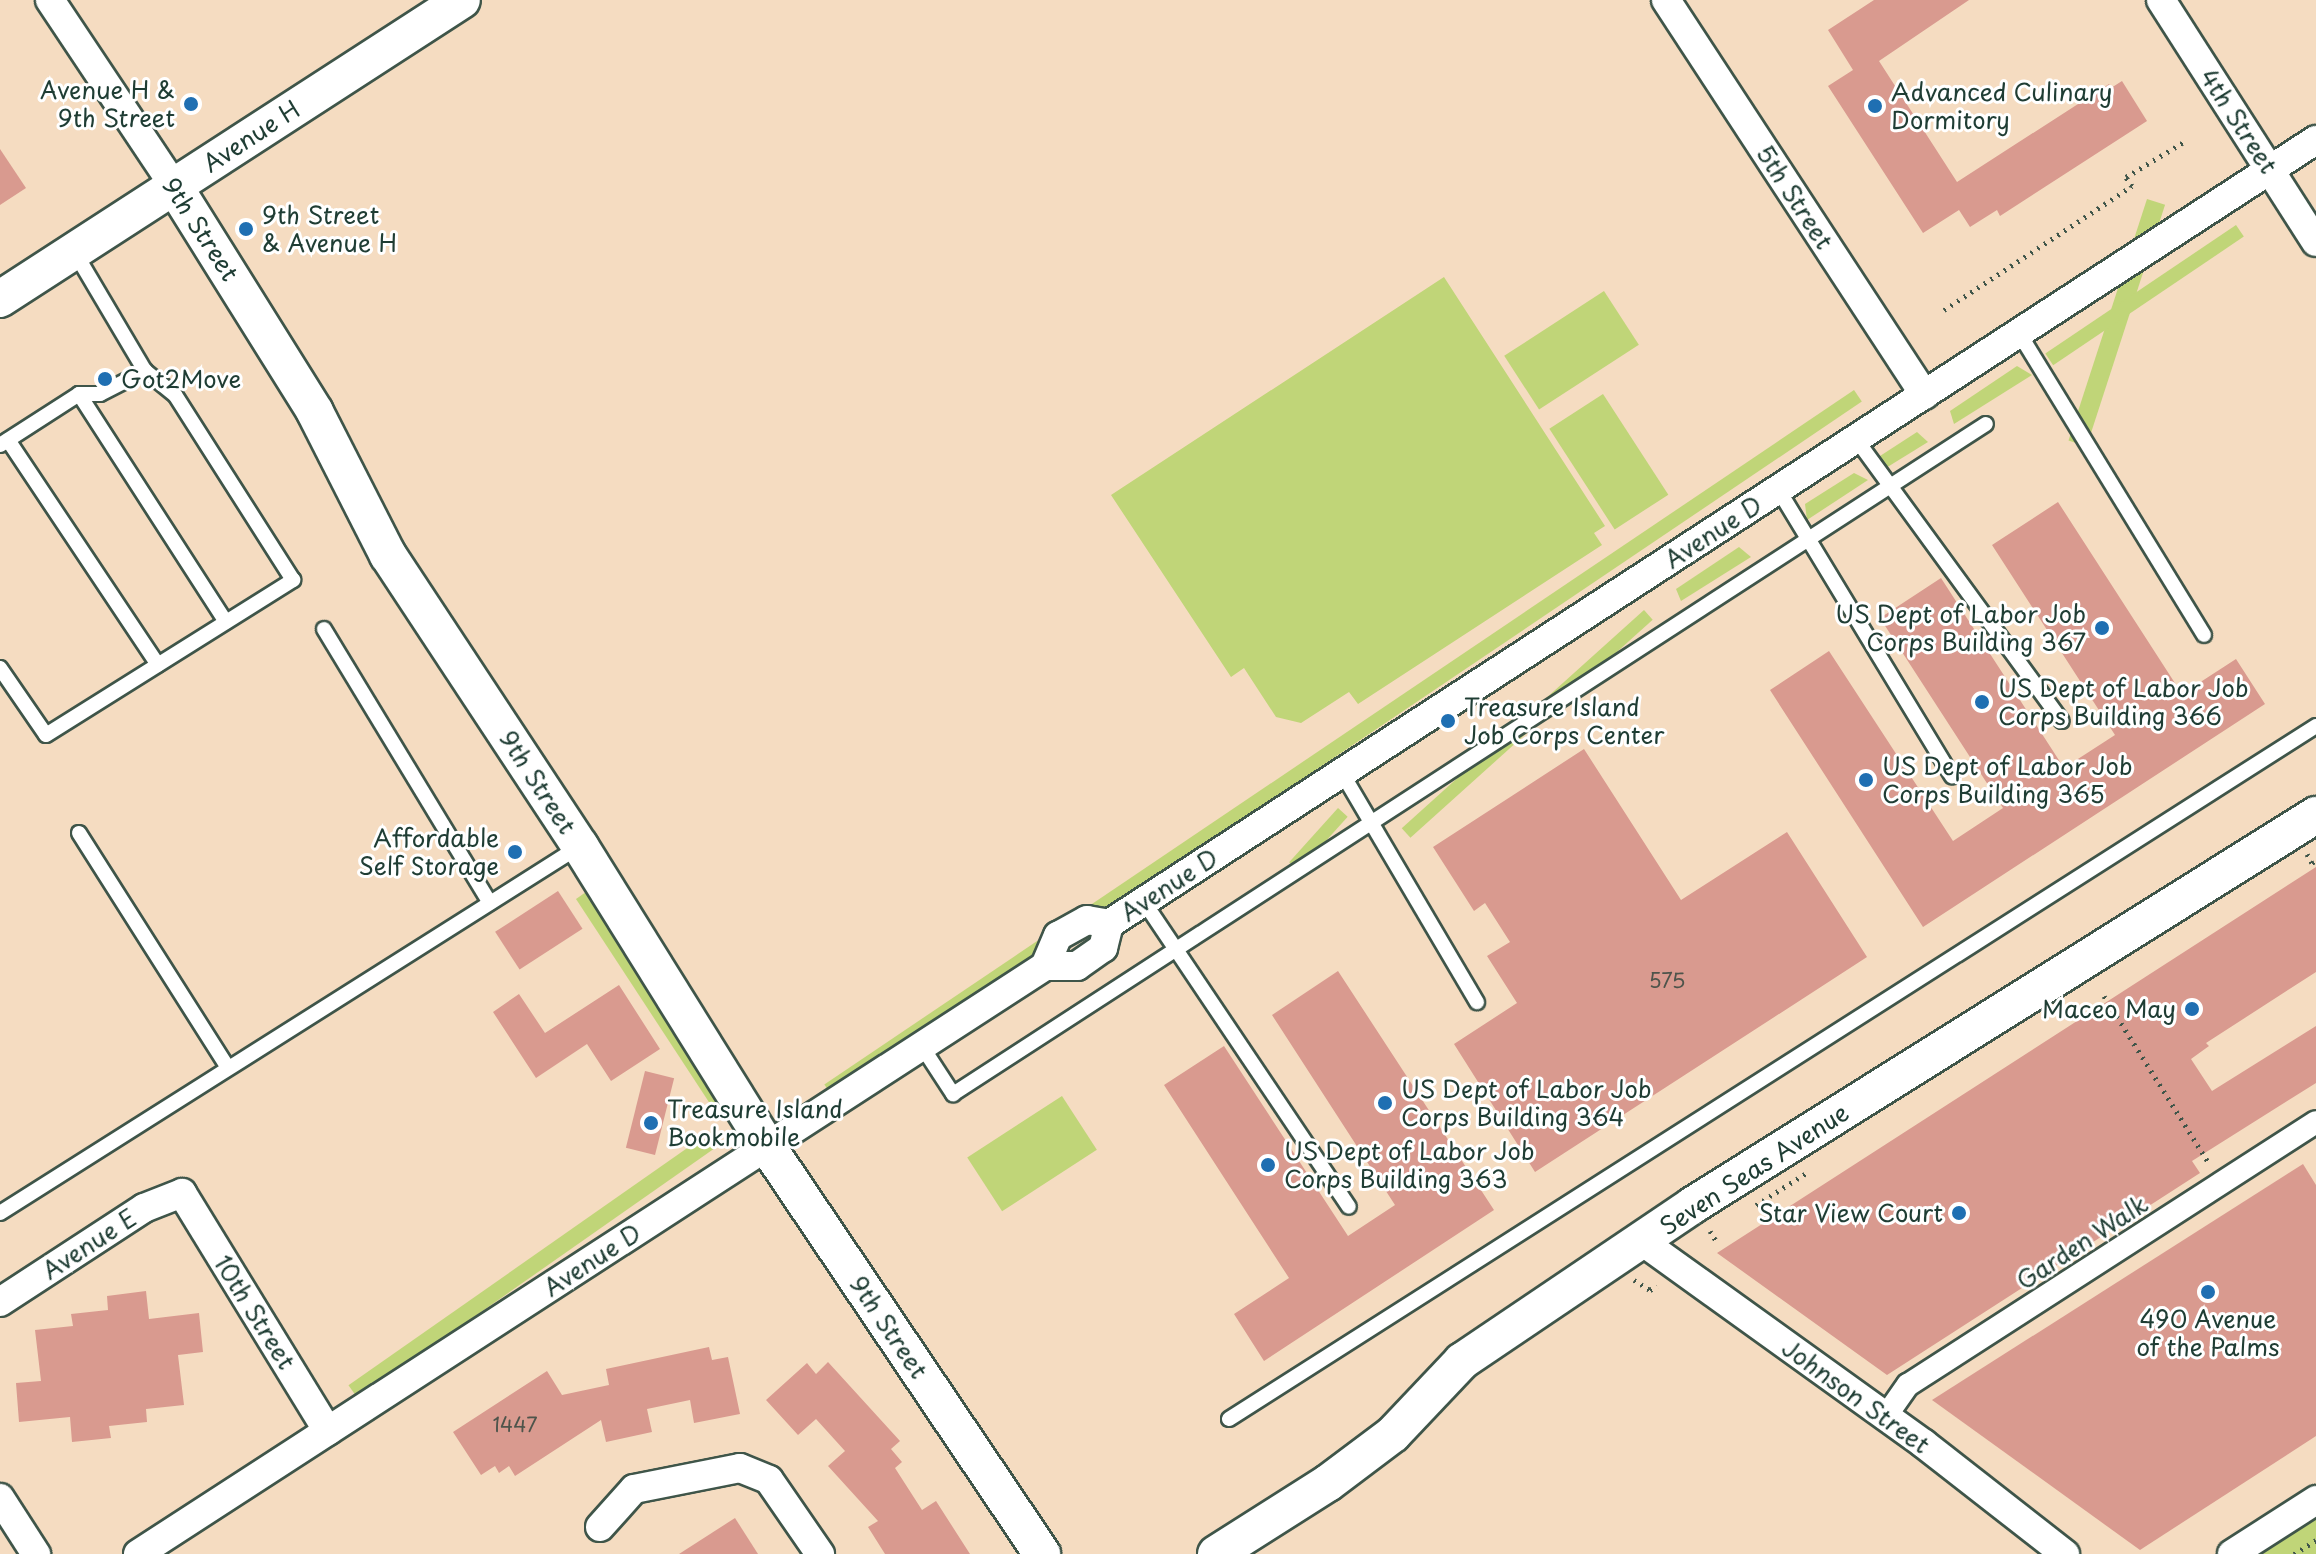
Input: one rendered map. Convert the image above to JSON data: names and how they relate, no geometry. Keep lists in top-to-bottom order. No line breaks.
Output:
{"streets":{"street":["4th Street","Avenue H","5th Street","9th Street","Avenue D","Seven Seas Avenue","Garden Walk","Avenue E","10th Street","Johnson Street"]},"crossings":[["4th Street","Avenue D"],["Avenue H","9th Street"],["5th Street","Avenue D"],["9th Street","Avenue D"],["Avenue D","10th Street"],["Seven Seas Avenue","Johnson Street"],["Garden Walk","Johnson Street"],["Avenue E","10th Street"]],"places":["Avenue H & 9th Street","Advanced Culinary Dormitory","9th Street & Avenue H","Got2Move","US Dept of Labor Job Corps Building 367","US Dept of Labor Job Corps Building 366","Treasure Island Job Corps Center","US Dept of Labor Job Corps Building 365","Affordable Self Storage","Maceo May","US Dept of Labor Job Corps Building 364","Treasure Island Bookmobile","US Dept of Labor Job Corps Building 363","Star View Court","490 Avenue of the Palms"],"house_numbers":["575","1447"]}
